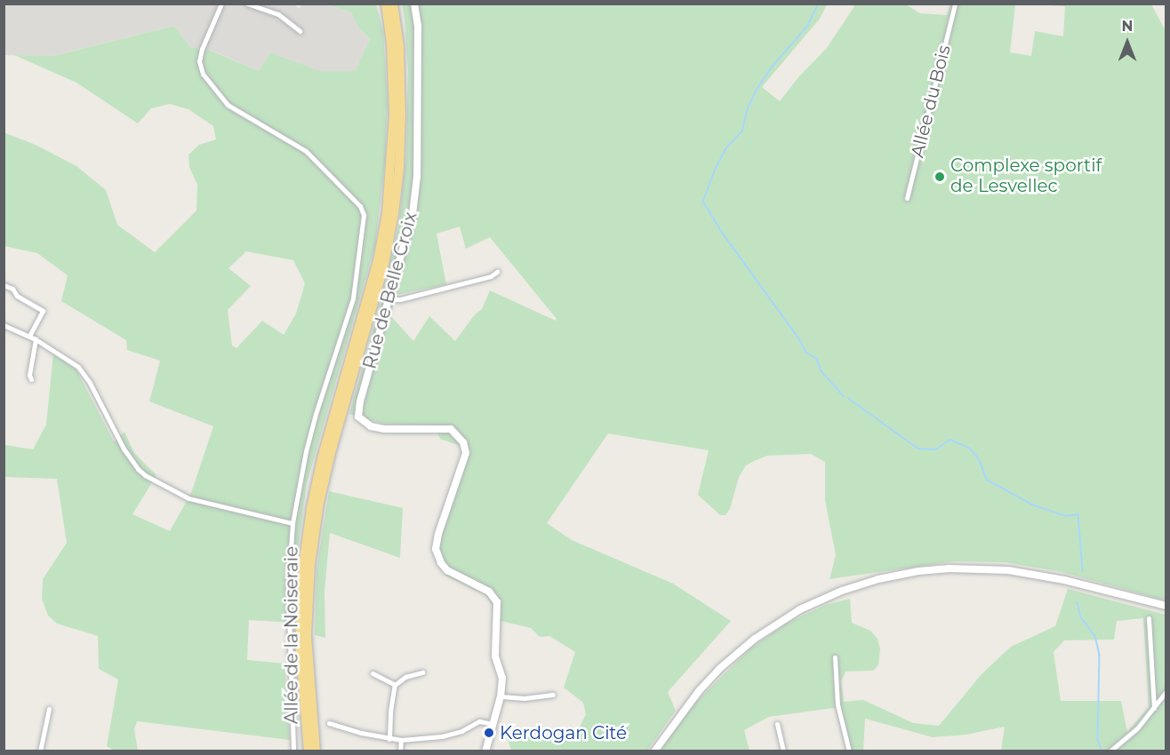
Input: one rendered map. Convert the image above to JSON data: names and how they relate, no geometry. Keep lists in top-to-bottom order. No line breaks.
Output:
{"streets":{"street":["Allée du Bois","Rue de Belle Croix","Allée de la Noiseraie"]},"places":["Complexe sportif de Lesvellec","Kerdogan Cité"],"north":"top"}
